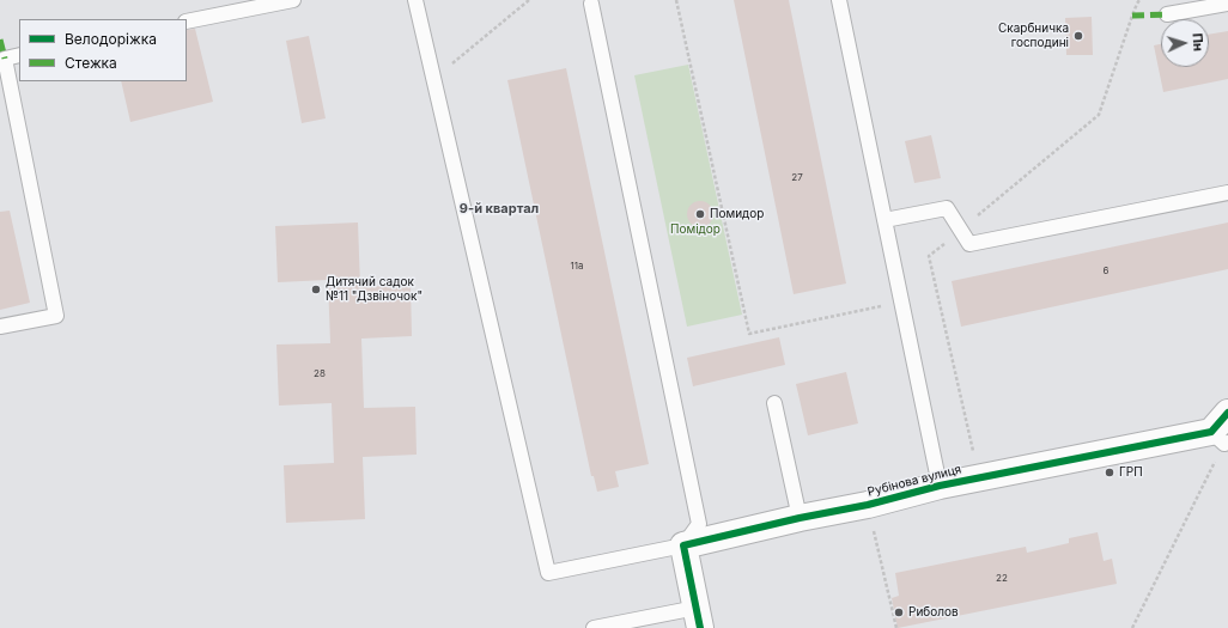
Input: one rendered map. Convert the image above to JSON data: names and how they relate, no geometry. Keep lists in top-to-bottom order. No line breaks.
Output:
{"streets":{"street":["Рубінова вулиця"]},"districts":["9-й квартал"],"parks":["Помідор"],"places":["Скарбничка господині","Помидор","Дитячий садок №11 \"Дзвіночок\"","ГРП","Риболов"],"house_numbers":["27","11а","6","28","22"],"legend":["Велодоріжка","Стежка"],"north":"right"}
